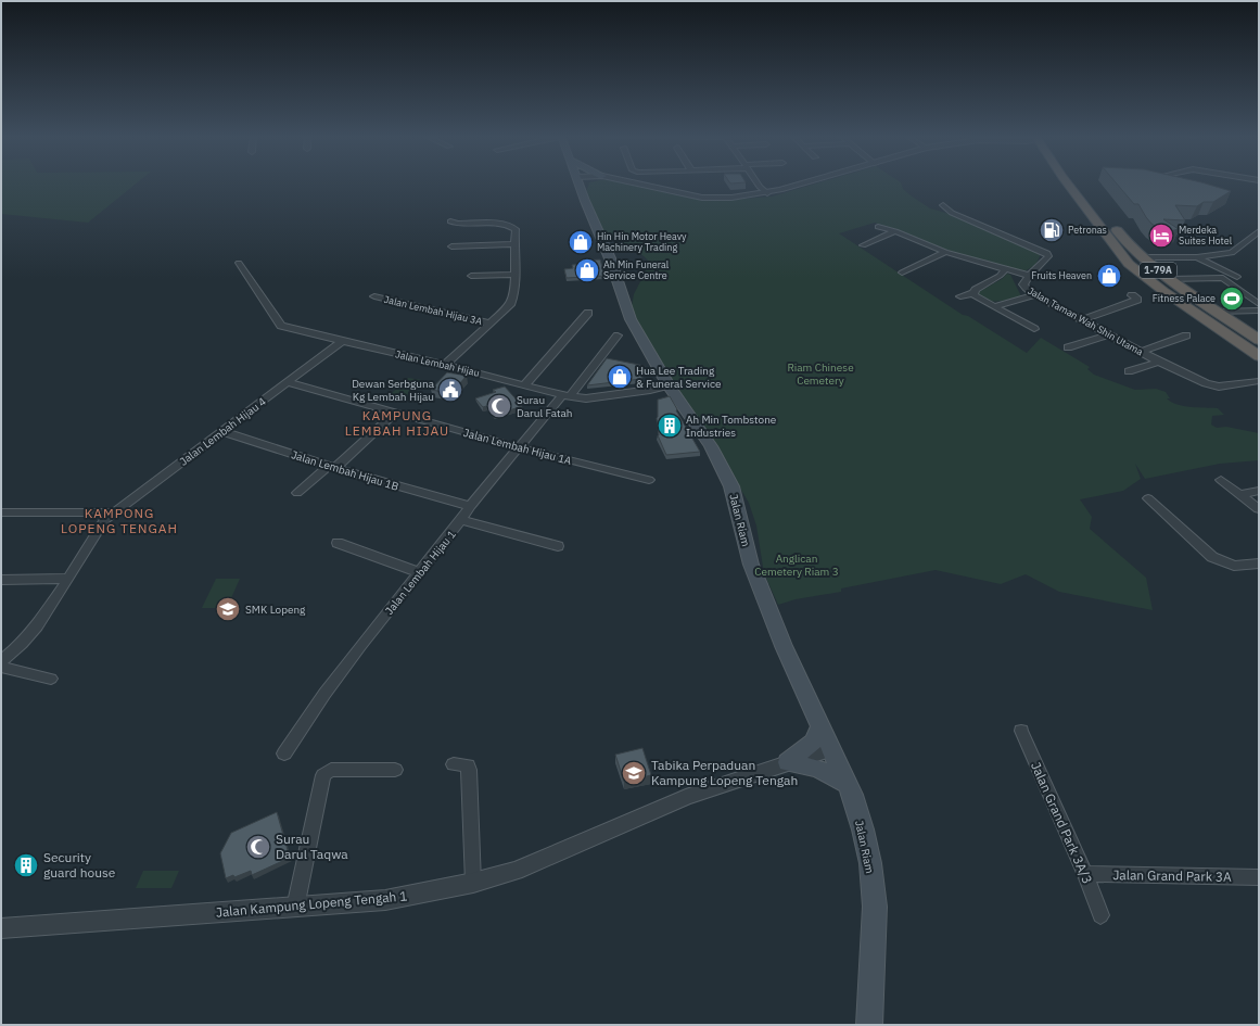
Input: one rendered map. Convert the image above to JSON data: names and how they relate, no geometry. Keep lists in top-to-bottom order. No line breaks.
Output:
{"streets":{"highway":["1-79A"],"main road":["Jalan Riam"],"street":["Jalan Lembah Hijau 3A","Jalan Taman Wah Shin Utama","Jalan Lembah Hijau","Jalan Lembah Hijau 4","Jalan Lembah Hijau 1A","Jalan Lembah Hijau 1B","Jalan Lembah Hijau 1","Jalan Grand Park 3A/3","Jalan Grand Park 3A","Jalan Kampung Lopeng Tengah 1"]},"crossings":[["Jalan Lembah Hijau","Jalan Lembah Hijau 4"],["Jalan Lembah Hijau","Jalan Riam"],["Jalan Lembah Hijau","Jalan Lembah Hijau 1"],["Jalan Lembah Hijau 4","Jalan Lembah Hijau 1A"],["Jalan Lembah Hijau 4","Jalan Lembah Hijau 1B"],["Jalan Lembah Hijau 1A","Jalan Lembah Hijau 1"],["Jalan Lembah Hijau 1B","Jalan Lembah Hijau 1"],["Jalan Riam","Jalan Kampung Lopeng Tengah 1"],["Jalan Grand Park 3A/3","Jalan Grand Park 3A"]],"districts":["KAMPUNG LEMBAH HIJAU","KAMPONG LOPENG TENGAH"],"parks":["Riam Chinese Cemetery","Anglican Cemetery Riam 3"],"places":{"fuel station":["Petronas"],"hotel":["Merdeka Suites Hotel"],"shop":["Hin Hin Motor Heavy Machinery Trading","Ah Min Funeral Service Centre","Fruits Heaven","Hua Lee Trading & Funeral Service"],"sports":["Fitness Palace"],"public building":["Dewan Serbguna Kg Lembah Hijau"],"mosque":["Surau Darul Fatah","Surau Darul Taqwa"],"building":["Ah Min Tombstone Industries","Security guard house"],"school or university":["SMK Lopeng","Tabika Perpaduan Kampung Lopeng Tengah"]}}
